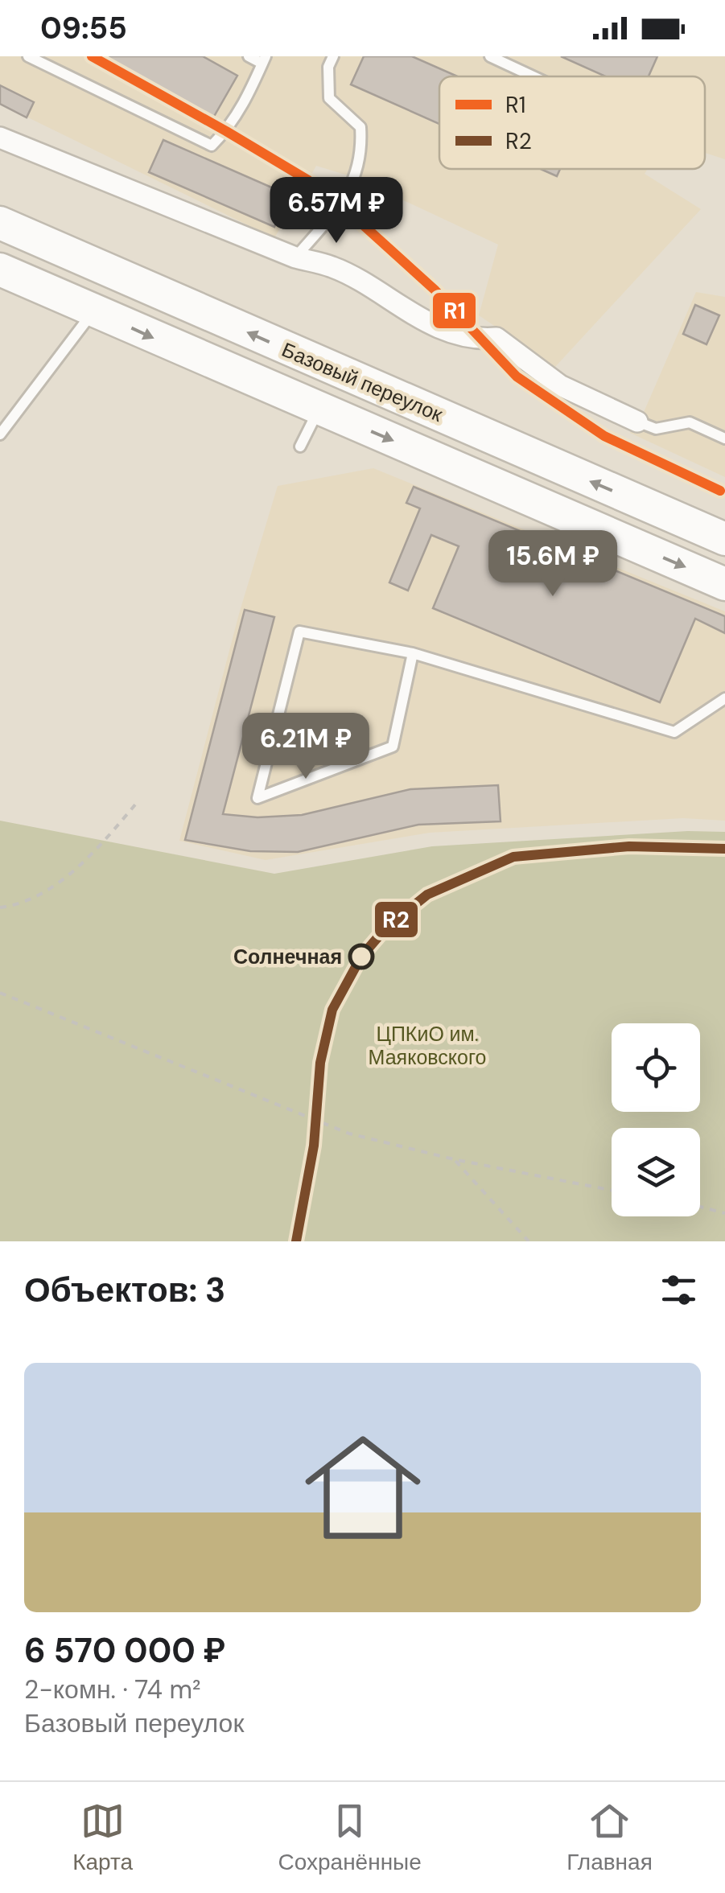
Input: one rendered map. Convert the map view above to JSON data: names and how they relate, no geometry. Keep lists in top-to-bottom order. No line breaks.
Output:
{"streets":{"main road":["Базовый переулок"]},"parks":["ЦПКиО им. Маяковского"],"places":["Солнечная"],"lines":["transit line R1","transit line R2"],"legend":["R1","R2"],"page":{"status":"09:55","price":["6.57M ₽","15.6M ₽","6.21M ₽"],"heading":"Объектов: 3","list":[{"name":"6 570 000 ₽","note":"2-комн. · 74 m² · Базовый переулок"}],"tabs":["Карта","Сохранённые","Главная"]}}
